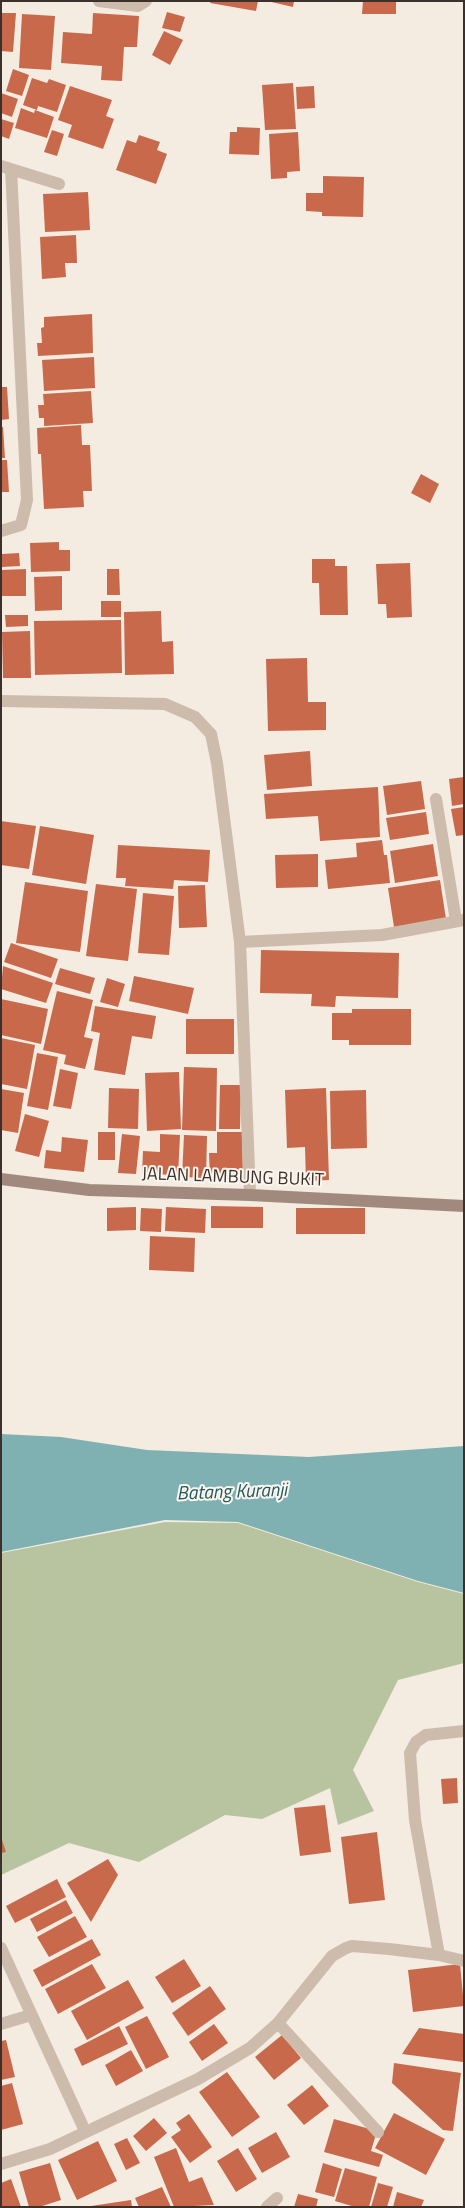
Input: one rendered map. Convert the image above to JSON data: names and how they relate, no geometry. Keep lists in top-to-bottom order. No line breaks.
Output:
{"streets":{"street":["JALAN LAMBUNG BUKIT"]},"water":["Batang Kuranji"]}
